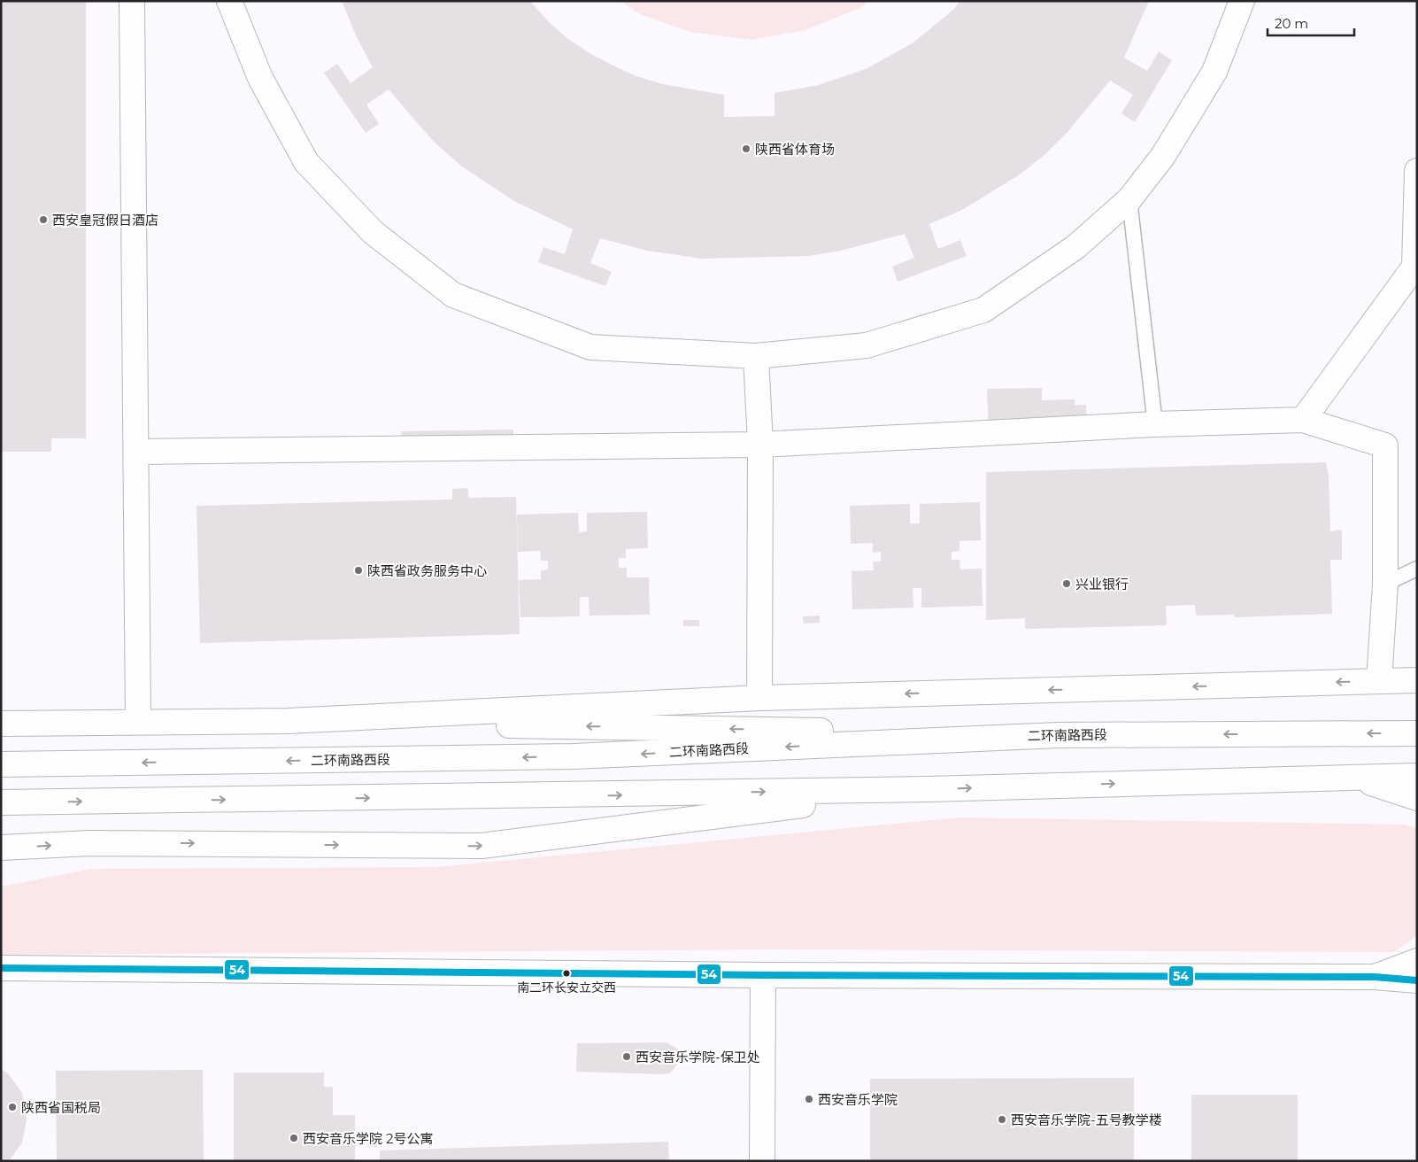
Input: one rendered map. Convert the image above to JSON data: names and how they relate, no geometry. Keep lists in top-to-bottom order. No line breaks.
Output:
{"streets":{"main road":["二环南路西段"]},"places":["陕西省体育场","西安皇冠假日酒店","陕西省政务服务中心","兴业银行","南二环长安立交西","西安音乐学院-保卫处","西安音乐学院","陕西省国税局","西安音乐学院-五号教学楼","西安音乐学院 2号公寓"],"lines":["transit line 54"],"scale_bar":"20 m"}
